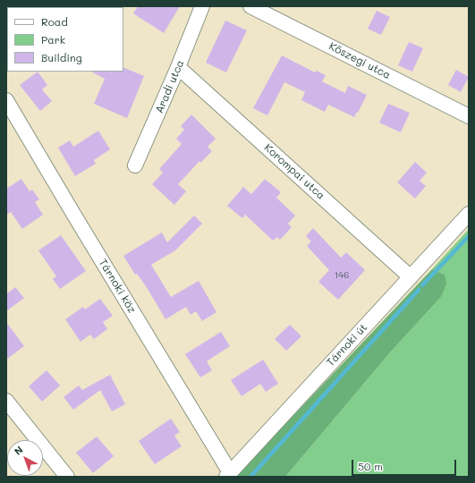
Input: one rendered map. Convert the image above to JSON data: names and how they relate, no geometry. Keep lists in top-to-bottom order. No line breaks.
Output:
{"streets":{"street":["Kőszegi utca","Aradi utca","Korompai utca","Tárnoki köz","Tárnoki út"]},"crossings":[["Aradi utca","Korompai utca"],["Korompai utca","Tárnoki út"],["Tárnoki köz","Tárnoki út"]],"house_numbers":["146"],"legend":["Road","Park","Building"],"scale_bar":"50 m","north":"top left"}
